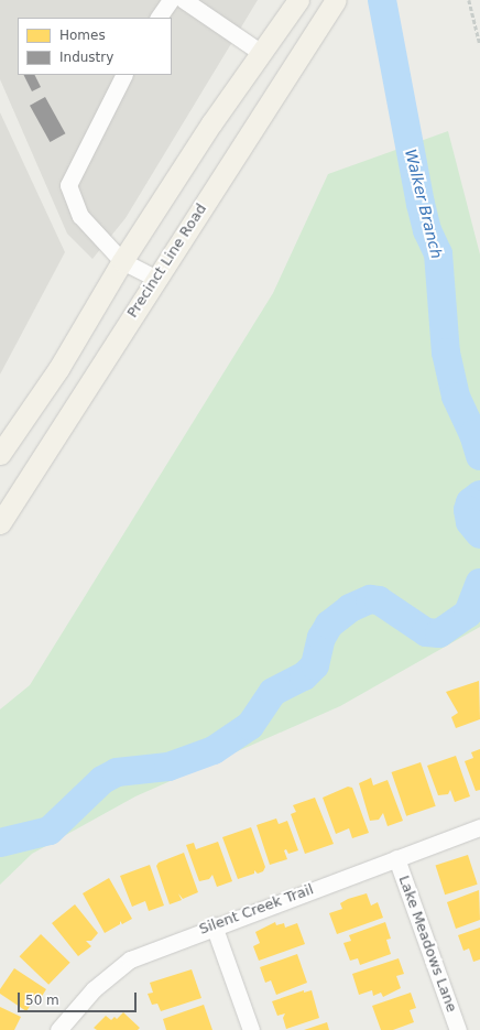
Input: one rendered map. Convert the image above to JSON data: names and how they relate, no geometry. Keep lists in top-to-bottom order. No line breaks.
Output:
{"streets":{"main road":["Precinct Line Road"],"street":["Silent Creek Trail","Lake Meadows Lane"]},"crossings":[["Silent Creek Trail","Lake Meadows Lane"]],"water":["Walker Branch"],"legend":["Homes","Industry"],"scale_bar":"50 m"}
